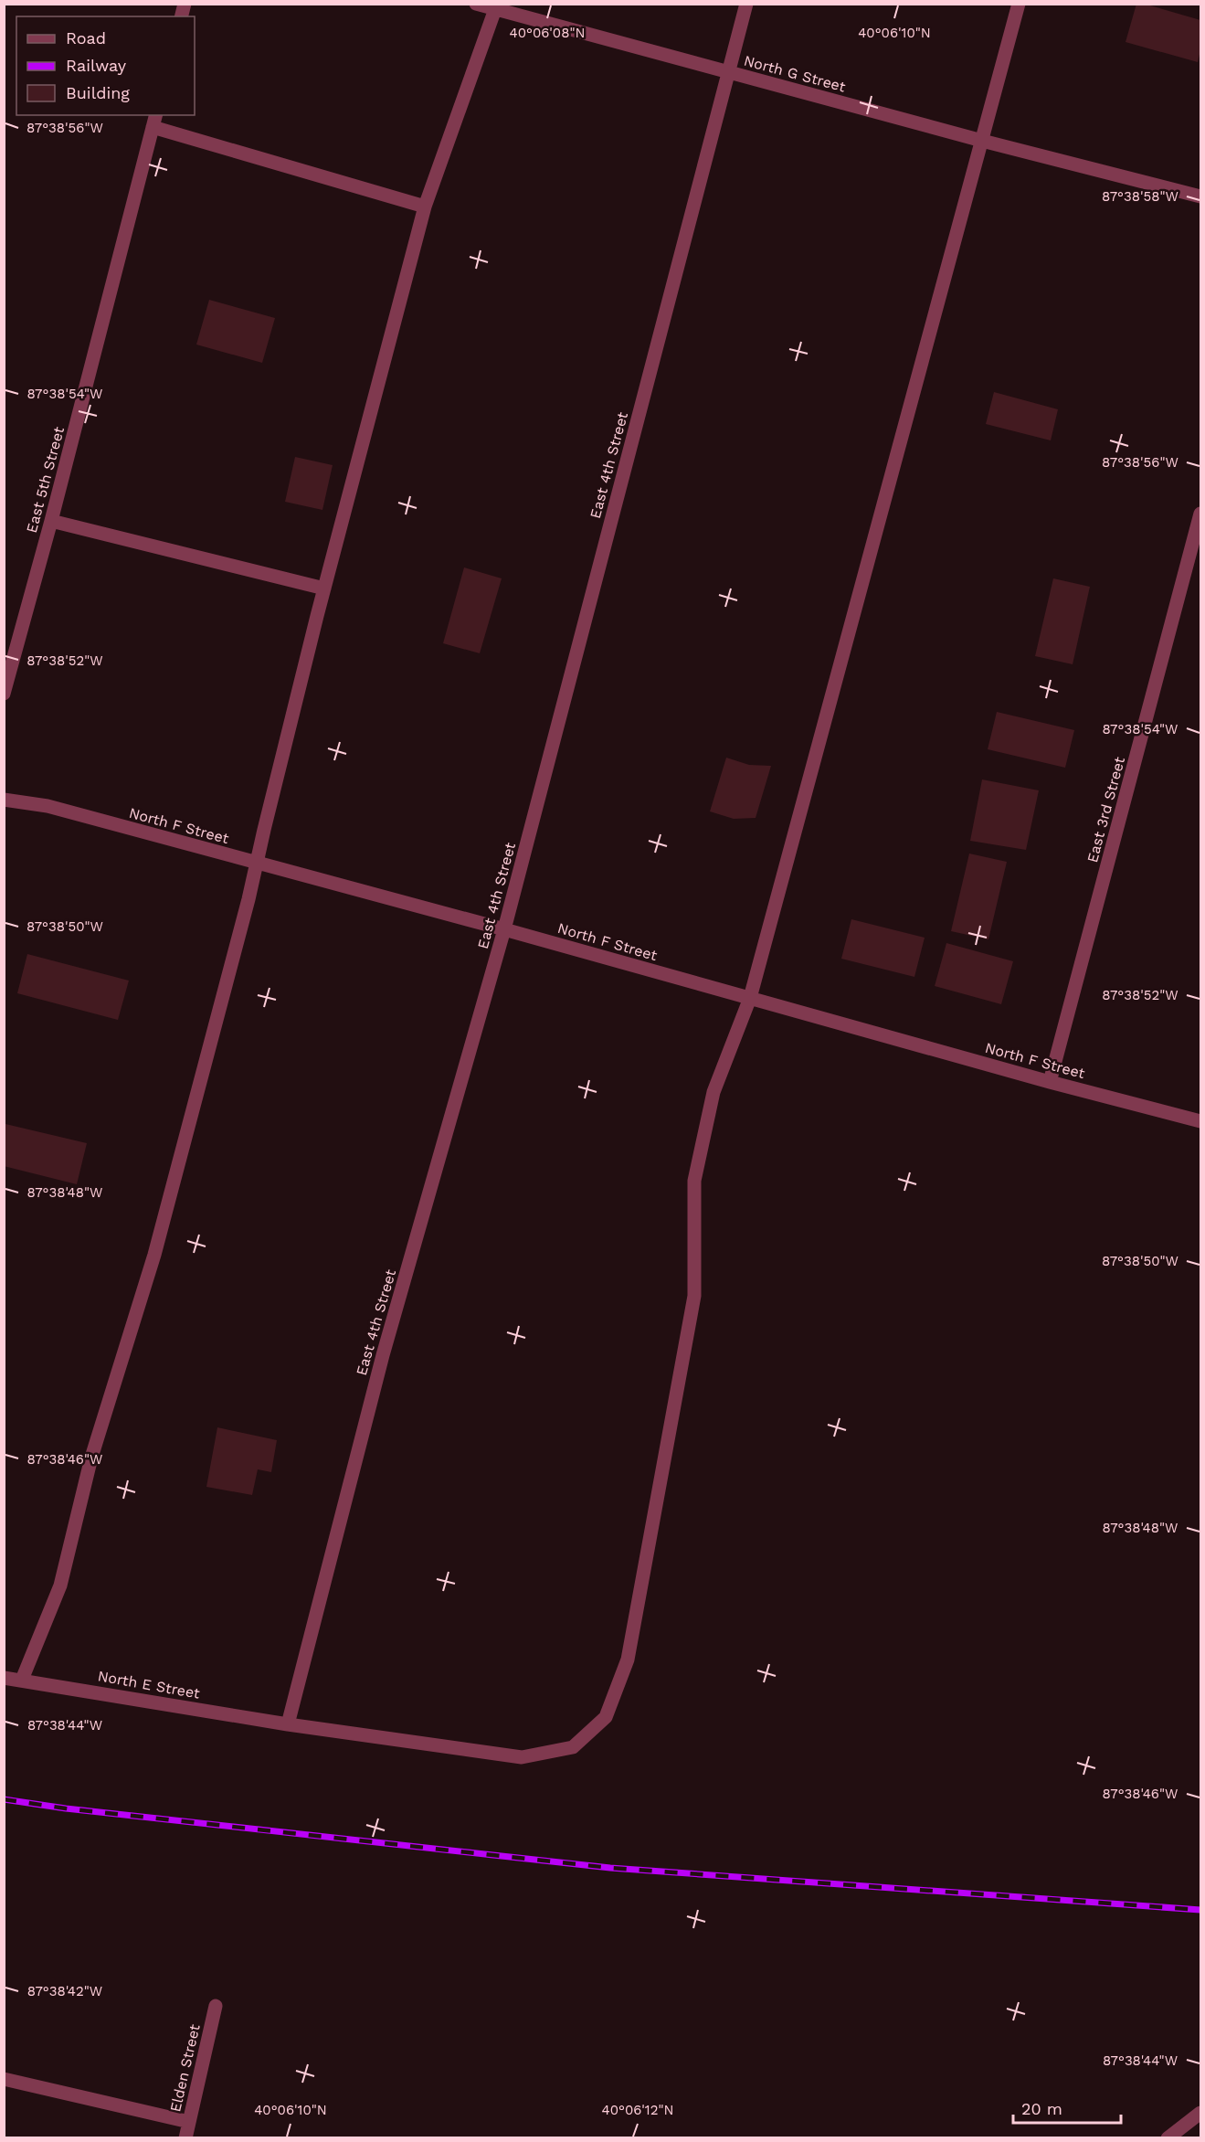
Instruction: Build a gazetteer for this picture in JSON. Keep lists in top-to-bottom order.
{
  "streets": {
    "street": [
      "North G Street",
      "East 4th Street",
      "East 5th Street",
      "East 3rd Street",
      "North F Street",
      "North E Street",
      "Elden Street"
    ]
  },
  "crossings": [
    ["North G Street", "East 4th Street"],
    ["North G Street", "North E Street"],
    ["East 4th Street", "North F Street"],
    ["East 4th Street", "North E Street"],
    ["East 3rd Street", "North F Street"],
    ["North F Street", "North E Street"]
  ],
  "legend": ["Road", "Railway", "Building"],
  "scale_bar": "20 m",
  "coordinates": [
    "40°06'08\"N",
    "40°06'10\"N",
    "87°38'56\"W",
    "87°38'58\"W",
    "87°38'54\"W",
    "87°38'52\"W",
    "87°38'50\"W",
    "87°38'48\"W",
    "87°38'46\"W",
    "87°38'44\"W",
    "87°38'42\"W",
    "40°06'12\"N"
  ]
}
